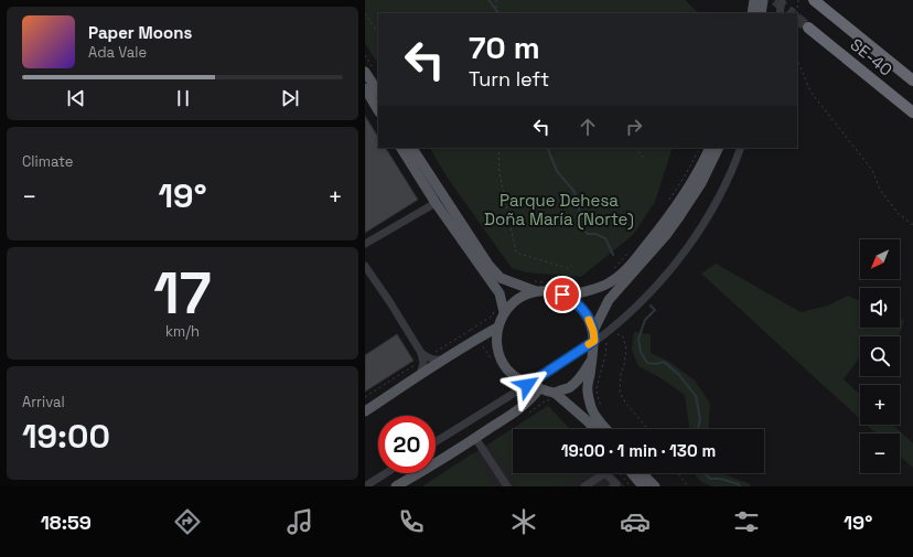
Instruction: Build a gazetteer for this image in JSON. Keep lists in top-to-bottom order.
{
  "streets": {
    "highway": ["SE-40"]
  },
  "parks": ["Parque Dehesa Doña María (Norte)"],
  "north": "bottom left",
  "page": {
    "turn": ["70 m", "Turn left"],
    "song": ["Paper Moons", "Ada Vale"],
    "tile": [
      "Climate",
      ["17", "km/h"],
      ["Arrival", "19:00"]
    ],
    "heat": ["−", "19°", "+"],
    "map_buttons": ["+", "−"],
    "limit": "20",
    "trip": "19:00 · 1 min · 130 m",
    "tabs": ["18:59", "19°"]
  }
}
